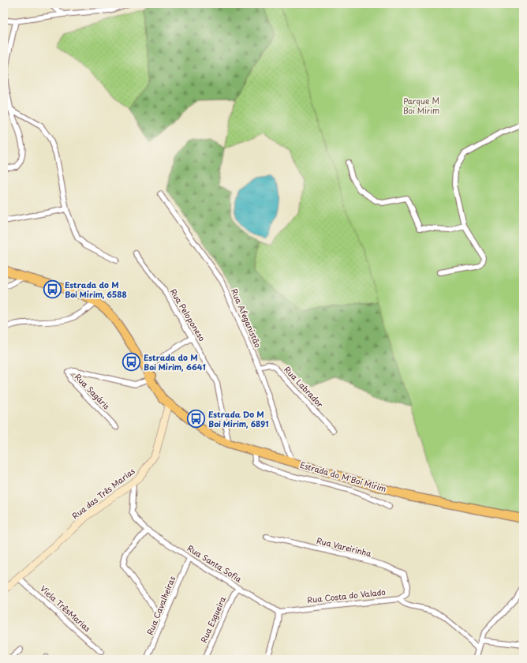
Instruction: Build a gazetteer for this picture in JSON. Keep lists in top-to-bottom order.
{
  "streets": {
    "main road": ["Estrada do M'Boi Mirim"],
    "street": [
      "Rua Peloponeso",
      "Rua Afeganistão",
      "Rua Labrador",
      "Rua Sagáris",
      "Rua das Três Marias",
      "Rua Vareirinha",
      "Rua Santa Sofia",
      "Rua Costa do Valado",
      "Rua Cavalheiras",
      "Viela TrêsMarias",
      "Rua Esgueira"
    ]
  },
  "crossings": [
    ["Rua Peloponeso", "Estrada do M'Boi Mirim"],
    ["Rua Afeganistão", "Rua Labrador"],
    ["Rua Afeganistão", "Estrada do M'Boi Mirim"],
    ["Rua Sagáris", "Estrada do M'Boi Mirim"],
    ["Estrada do M'Boi Mirim", "Rua das Três Marias"],
    ["Rua das Três Marias", "Rua Santa Sofia"],
    ["Rua das Três Marias", "Viela TrêsMarias"],
    ["Rua Vareirinha", "Rua Costa do Valado"],
    ["Rua Santa Sofia", "Rua Costa do Valado"],
    ["Rua Santa Sofia", "Rua Cavalheiras"],
    ["Rua Santa Sofia", "Rua Esgueira"]
  ],
  "parks": ["Parque M Boi Mirim"],
  "places": {
    "bus stop": ["Estrada do M Boi Mirim, 6588", "Estrada do M Boi Mirim, 6641", "Estrada Do M Boi Mirim, 6891"]
  }
}
